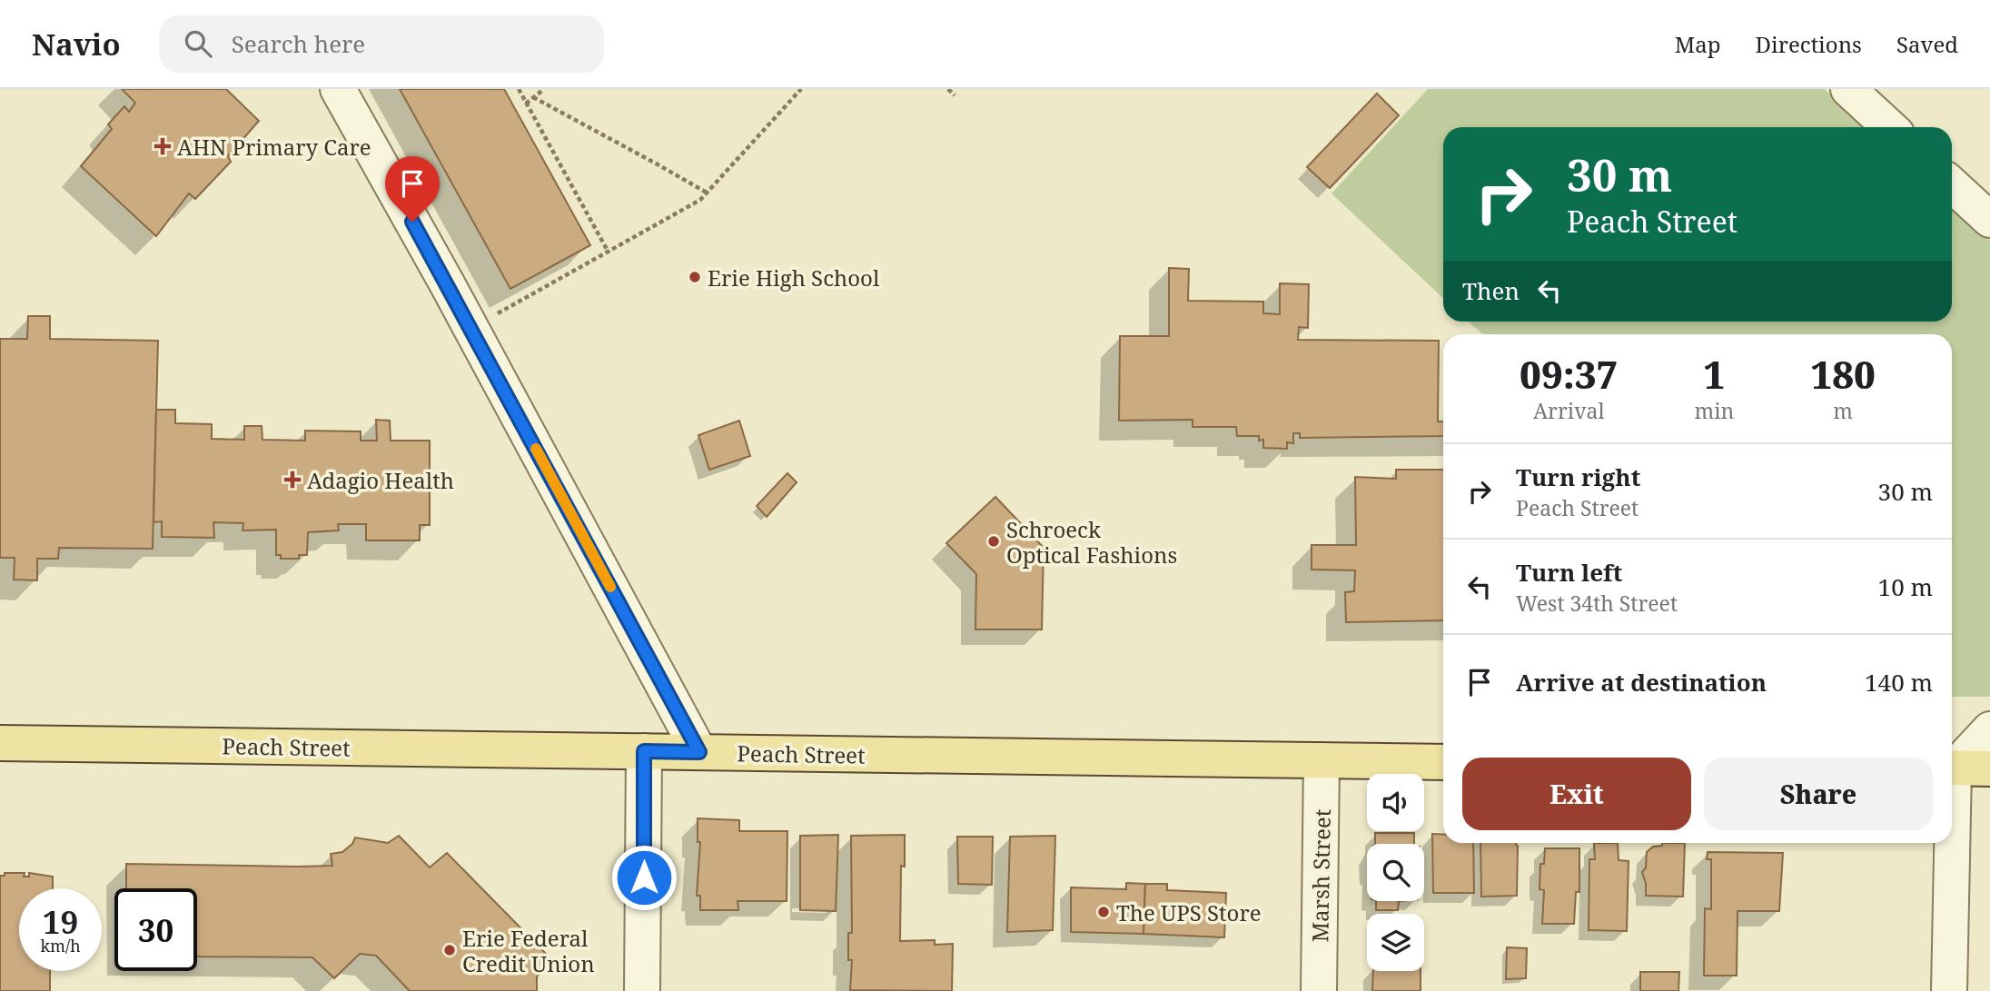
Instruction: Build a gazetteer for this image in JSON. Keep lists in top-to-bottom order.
{
  "streets": {
    "main road": ["Peach Street"],
    "street": ["Marsh Street"]
  },
  "crossings": [
    ["Peach Street", "Marsh Street"]
  ],
  "places": {
    "health": ["AHN Primary Care", "Adagio Health"],
    "other": [
      "Erie High School",
      "Schroeck Optical Fashions",
      "The UPS Store",
      "Erie Federal Credit Union"
    ]
  },
  "page": {
    "header": "Navio",
    "search": "Search here",
    "nav": ["Map", "Directions", "Saved"],
    "turn": ["30 m", "Peach Street"],
    "then": "Then",
    "eta": [
      "09:37",
      "Arrival",
      "1",
      "min",
      "180",
      "m"
    ],
    "list": [
      {
        "name": "Turn right",
        "note": "Peach Street",
        "value": "30 m"
      },
      {
        "name": "Turn left",
        "note": "West 34th Street",
        "value": "10 m"
      },
      {
        "name": "Arrive at destination",
        "value": "140 m"
      }
    ],
    "buttons": ["Exit", "Share"],
    "speed": "19 km/h",
    "limit": "30"
  }
}
